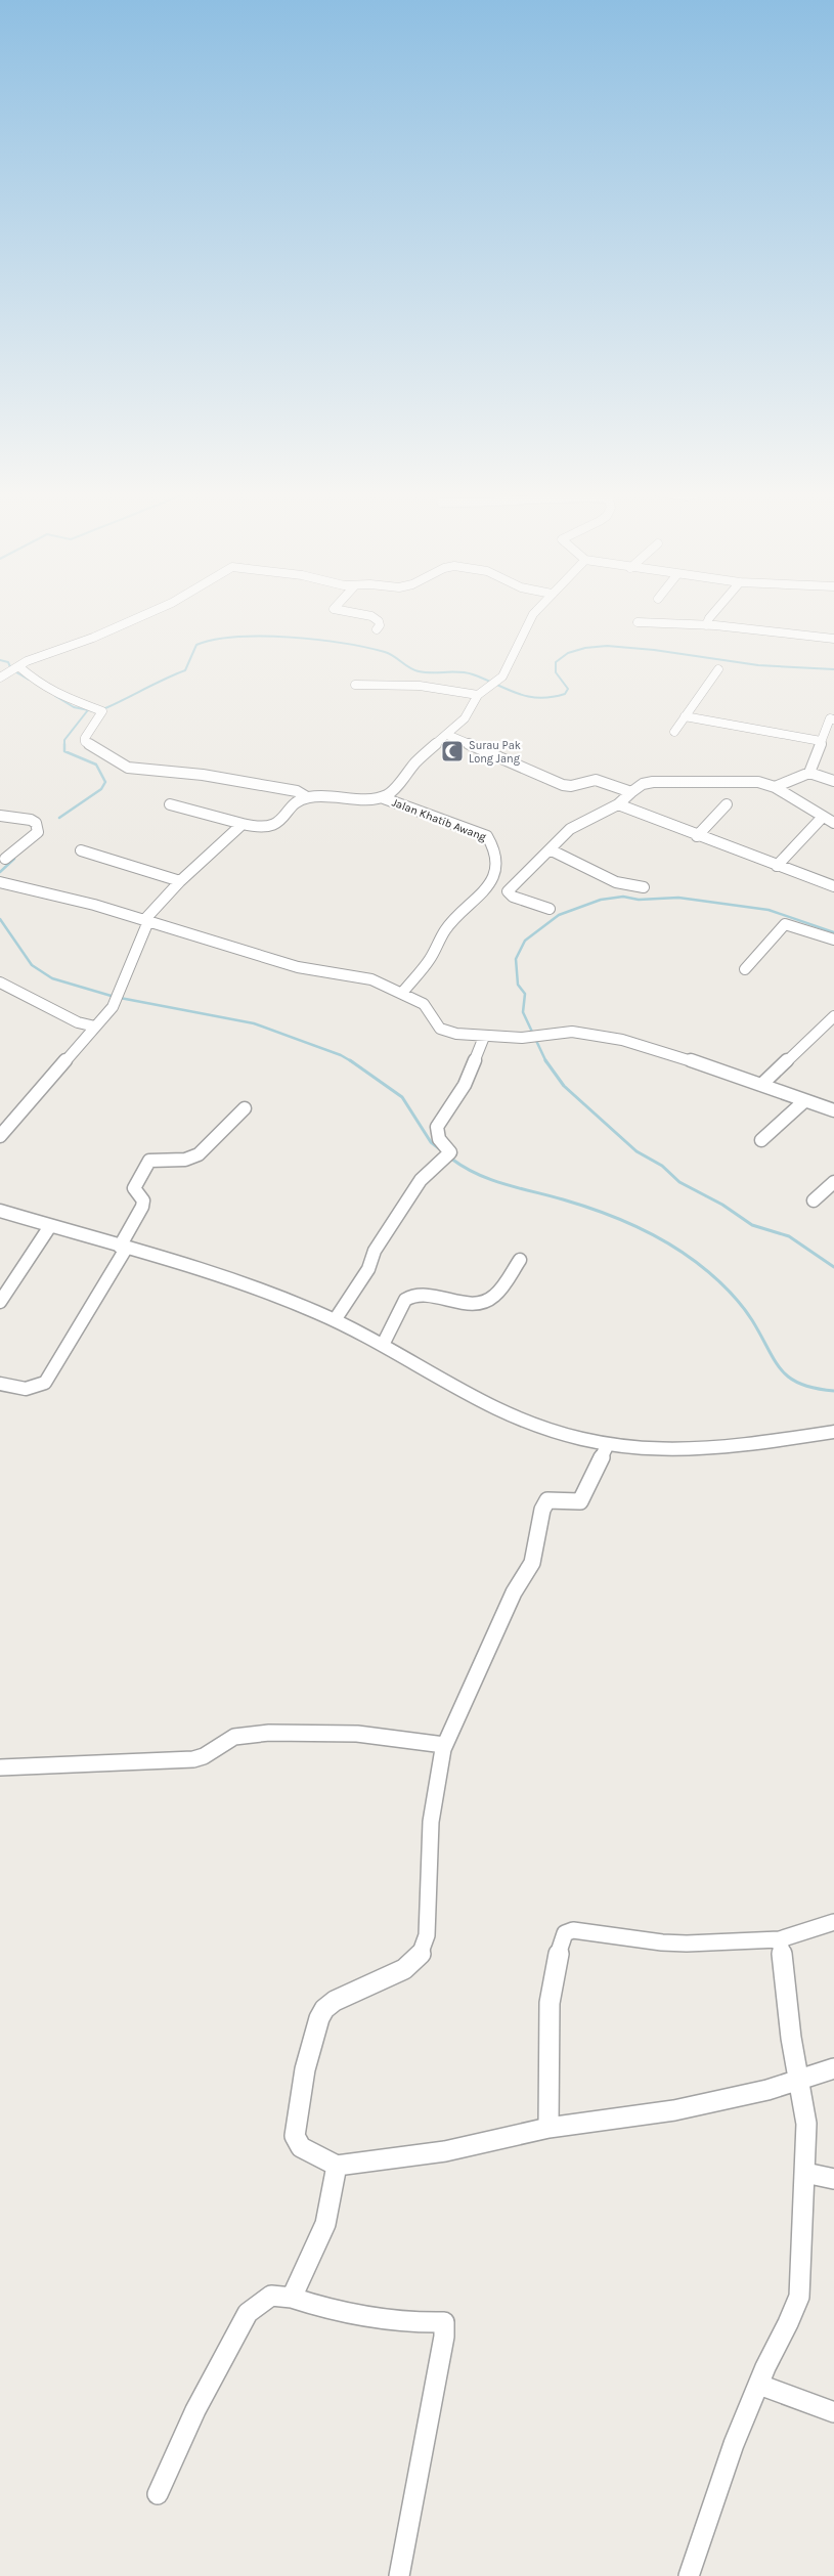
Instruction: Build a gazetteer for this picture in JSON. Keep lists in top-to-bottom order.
{
  "streets": {
    "street": ["Jalan Khatib Awang"]
  },
  "places": {
    "mosque": ["Surau Pak Long Jang"]
  }
}
